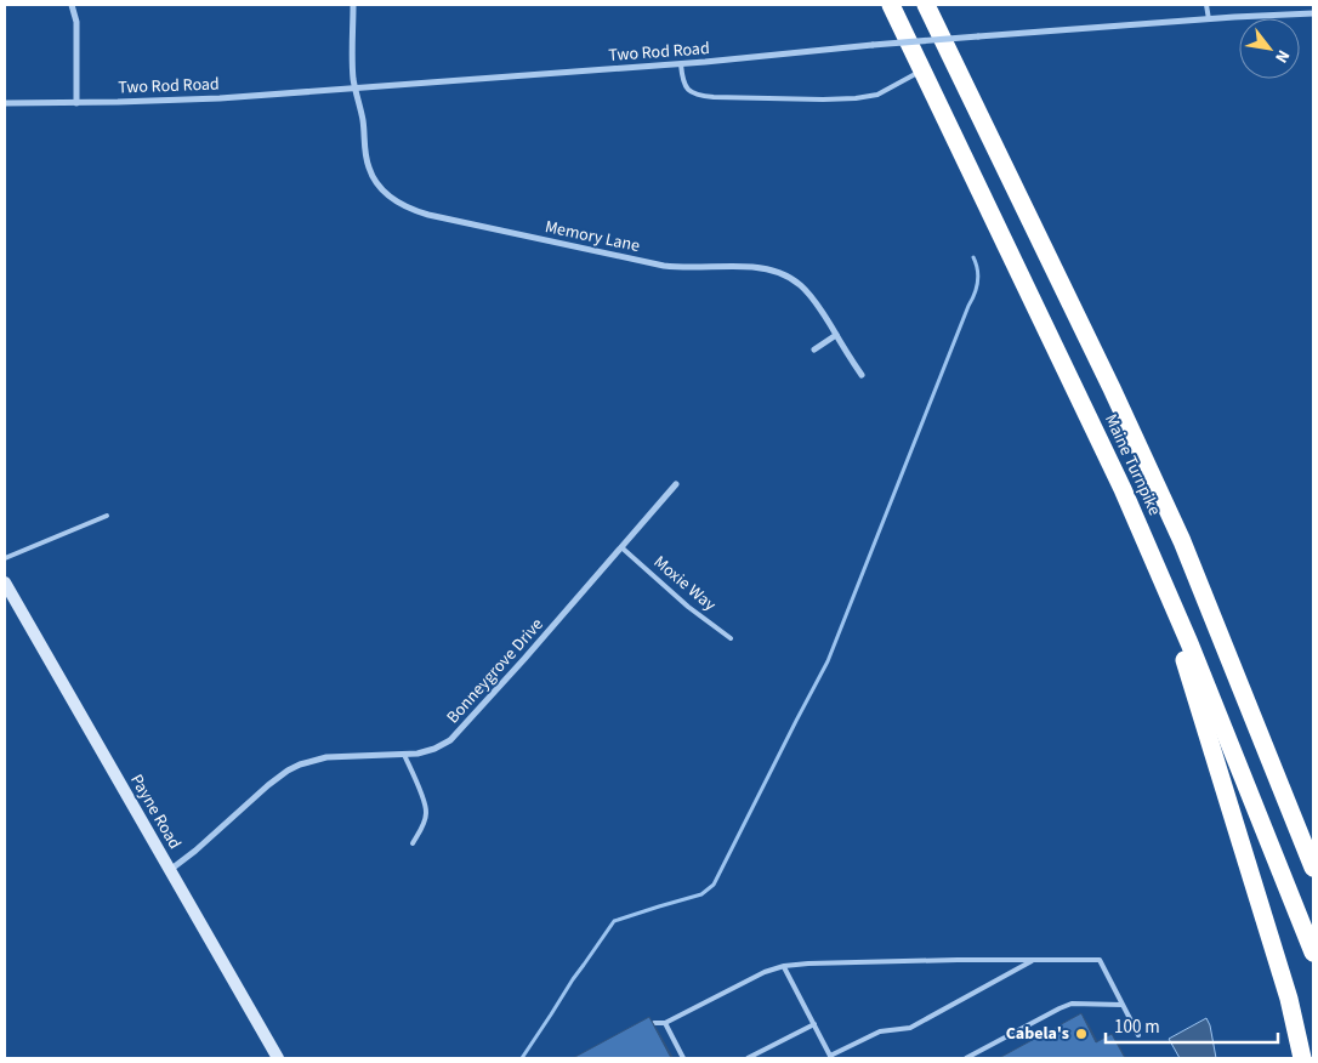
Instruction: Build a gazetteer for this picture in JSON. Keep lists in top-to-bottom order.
{
  "streets": {
    "highway": ["Maine Turnpike"],
    "main road": ["Payne Road"],
    "street": ["Two Rod Road", "Memory Lane", "Bonneygrove Drive"],
    "lane": ["Moxie Way"]
  },
  "crossings": [
    ["Two Rod Road", "Memory Lane"],
    ["Moxie Way", "Bonneygrove Drive"],
    ["Bonneygrove Drive", "Payne Road"]
  ],
  "places": ["Cabela's"],
  "scale_bar": "100 m",
  "north": "bottom right"
}
